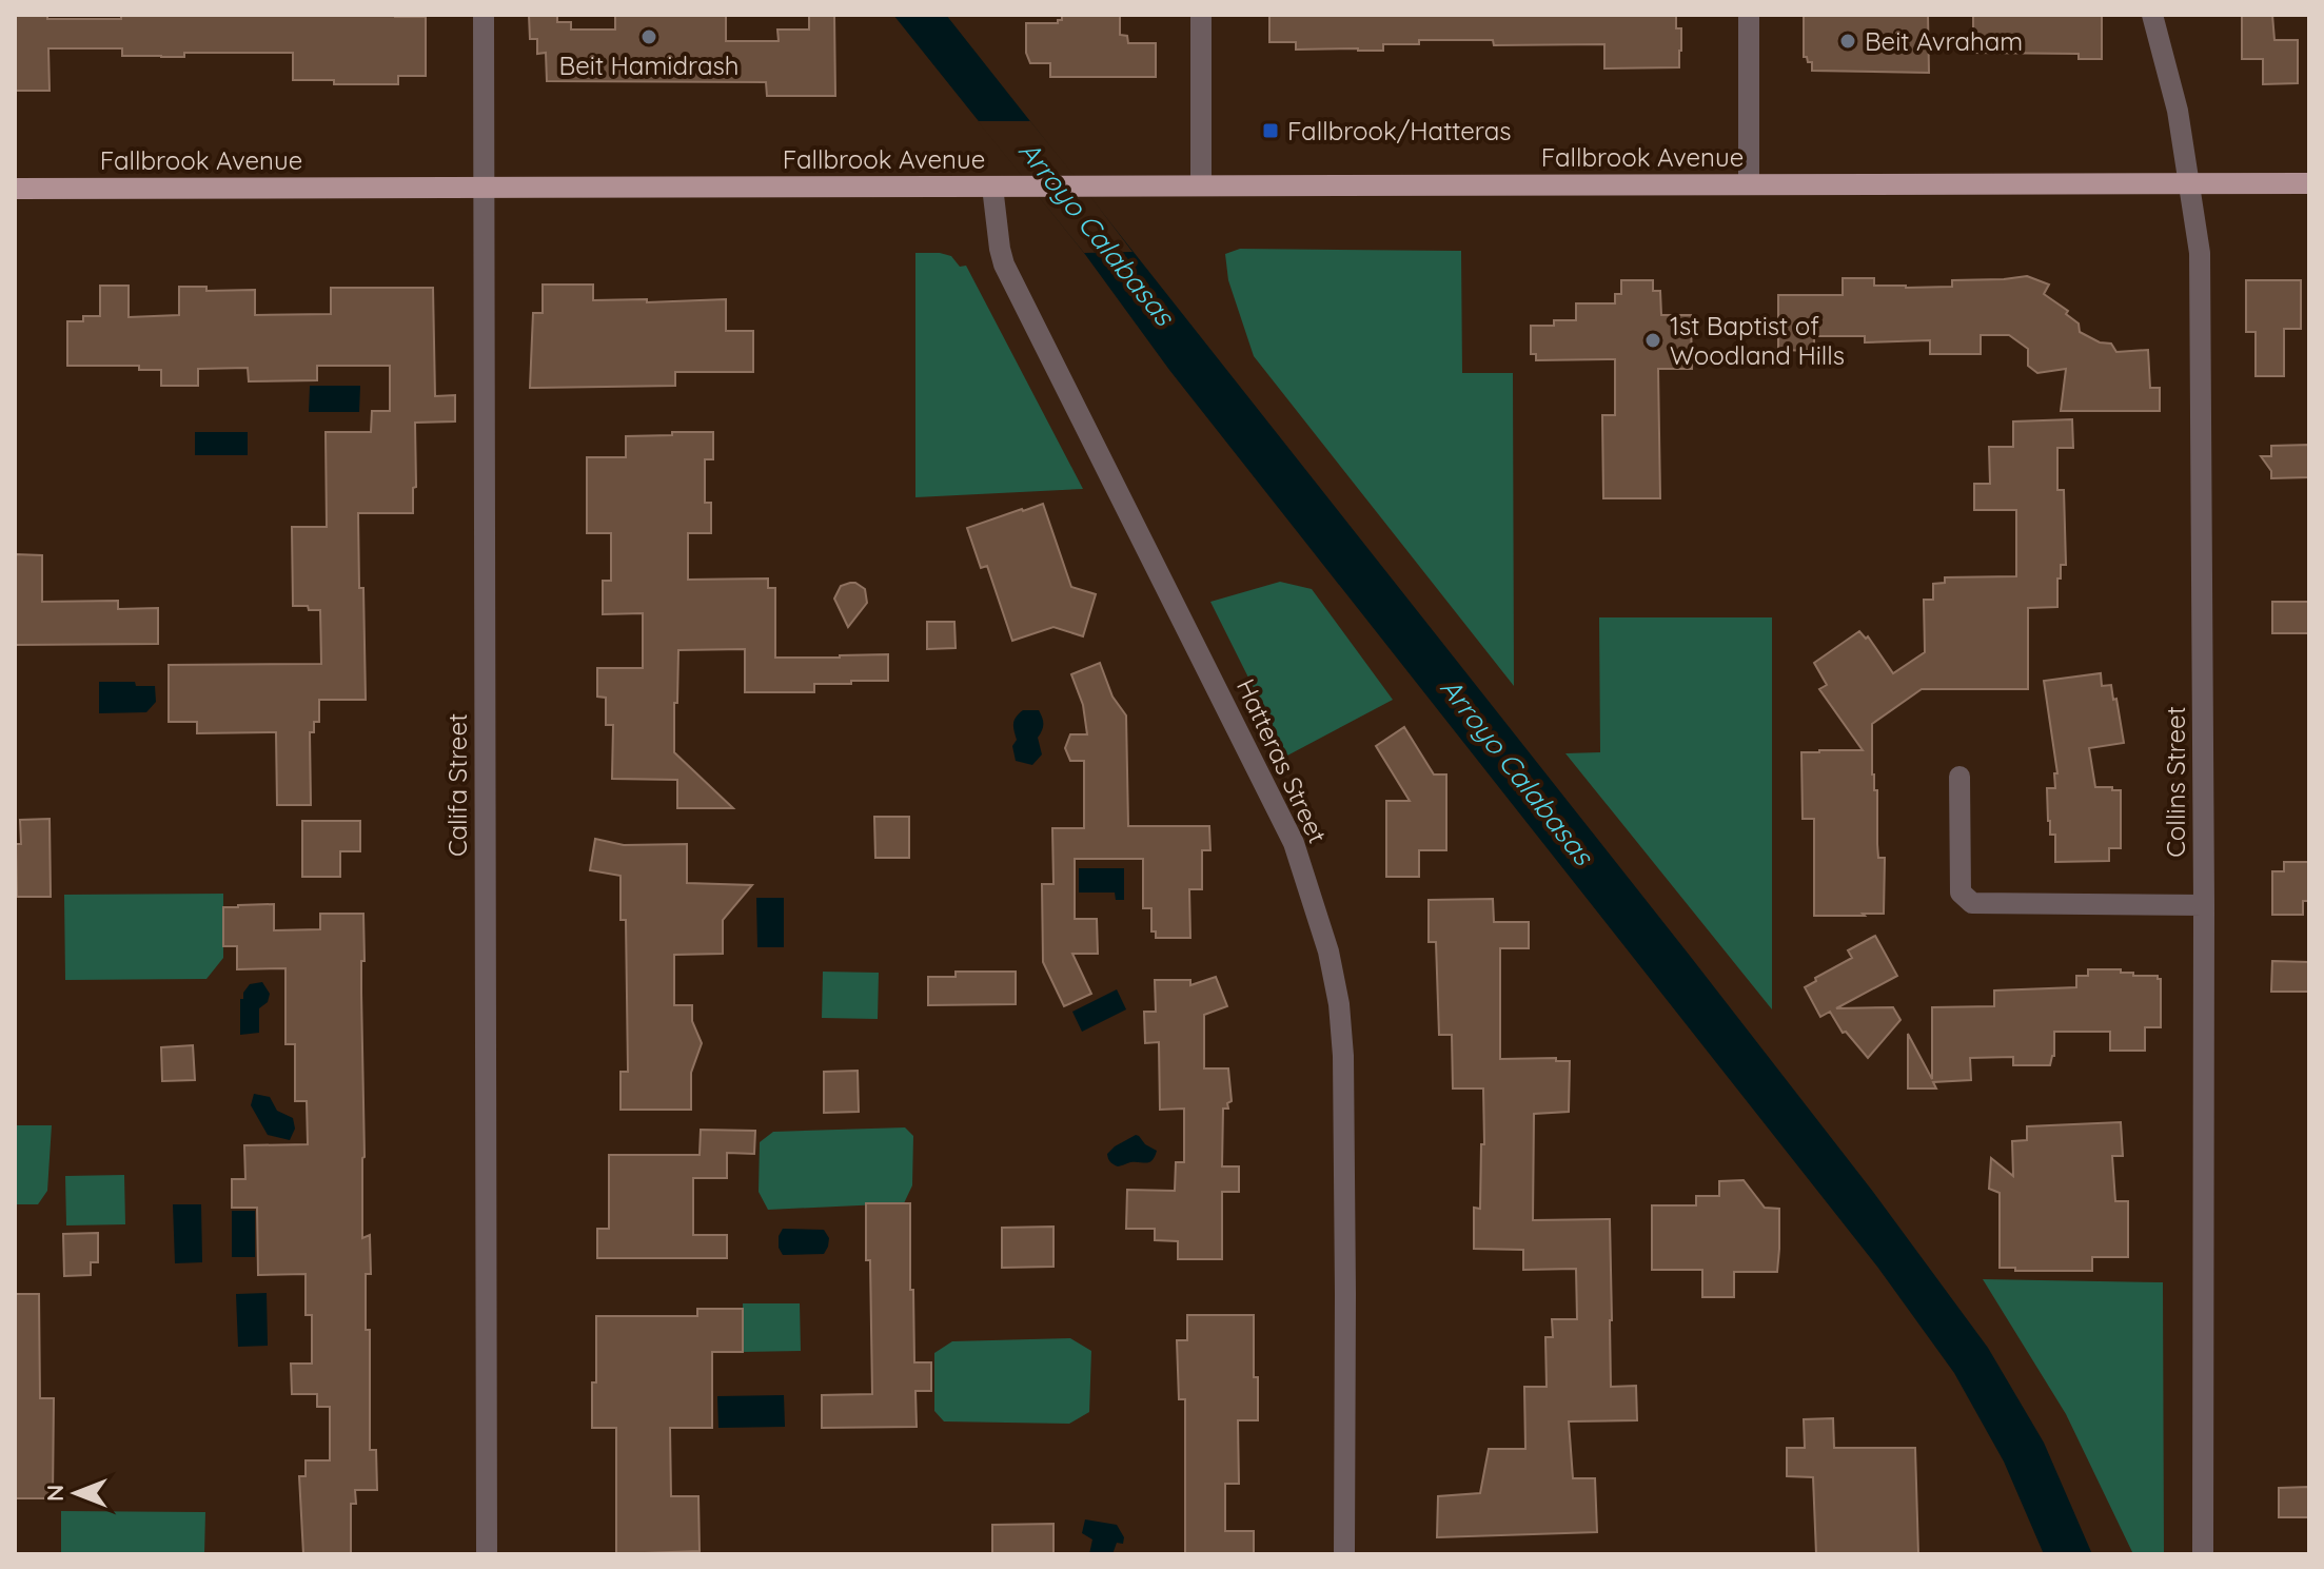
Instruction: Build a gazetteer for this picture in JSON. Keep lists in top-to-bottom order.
{
  "streets": {
    "main road": ["Fallbrook Avenue"],
    "street": ["Hatteras Street", "Collins Street", "Califa Street"]
  },
  "crossings": [
    ["Fallbrook Avenue", "Hatteras Street"],
    ["Fallbrook Avenue", "Collins Street"],
    ["Fallbrook Avenue", "Califa Street"]
  ],
  "water": ["Arroyo Calabasas"],
  "places": {
    "other": ["Beit Hamidrash", "Beit Avraham", "1st Baptist of Woodland Hills"],
    "transit": ["Fallbrook/Hatteras"]
  },
  "north": "left"
}
